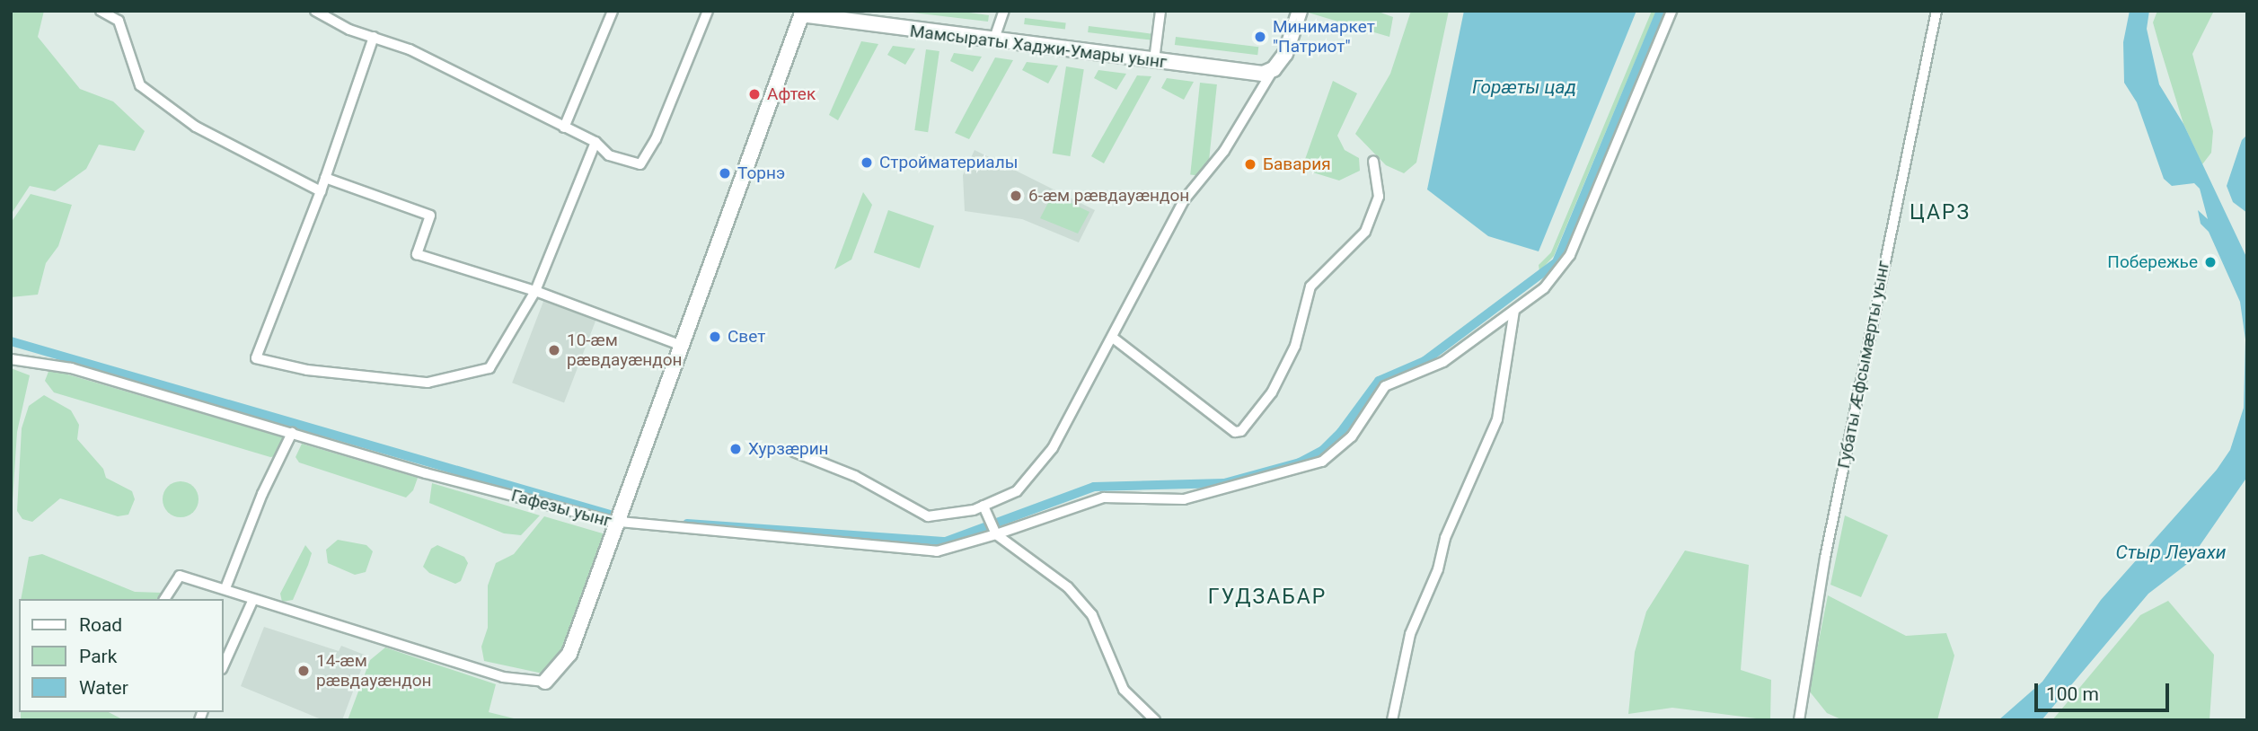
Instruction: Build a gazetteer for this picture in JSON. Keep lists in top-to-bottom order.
{
  "streets": {
    "street": ["Мамсыраты Хаджи-Умары уынг", "Губаты Æфсымæрты уынг", "Гафезы уынг"]
  },
  "districts": ["ЦАРЗ", "ГУДЗАБАР"],
  "water": ["Горӕты цад", "Стыр Леуахи"],
  "places": [
    "Минимаркет \"Патриот\"",
    "Афтек",
    "Стройматериалы",
    "Бавария",
    "Торнэ",
    "6-æм рӕвдауӕндон",
    "Побережье",
    "Свет",
    "10-æм рӕвдауӕндон",
    "Хурзæрин",
    "14-æм рӕвдауӕндон"
  ],
  "legend": ["Road", "Park", "Water"],
  "scale_bar": "100 m"
}
